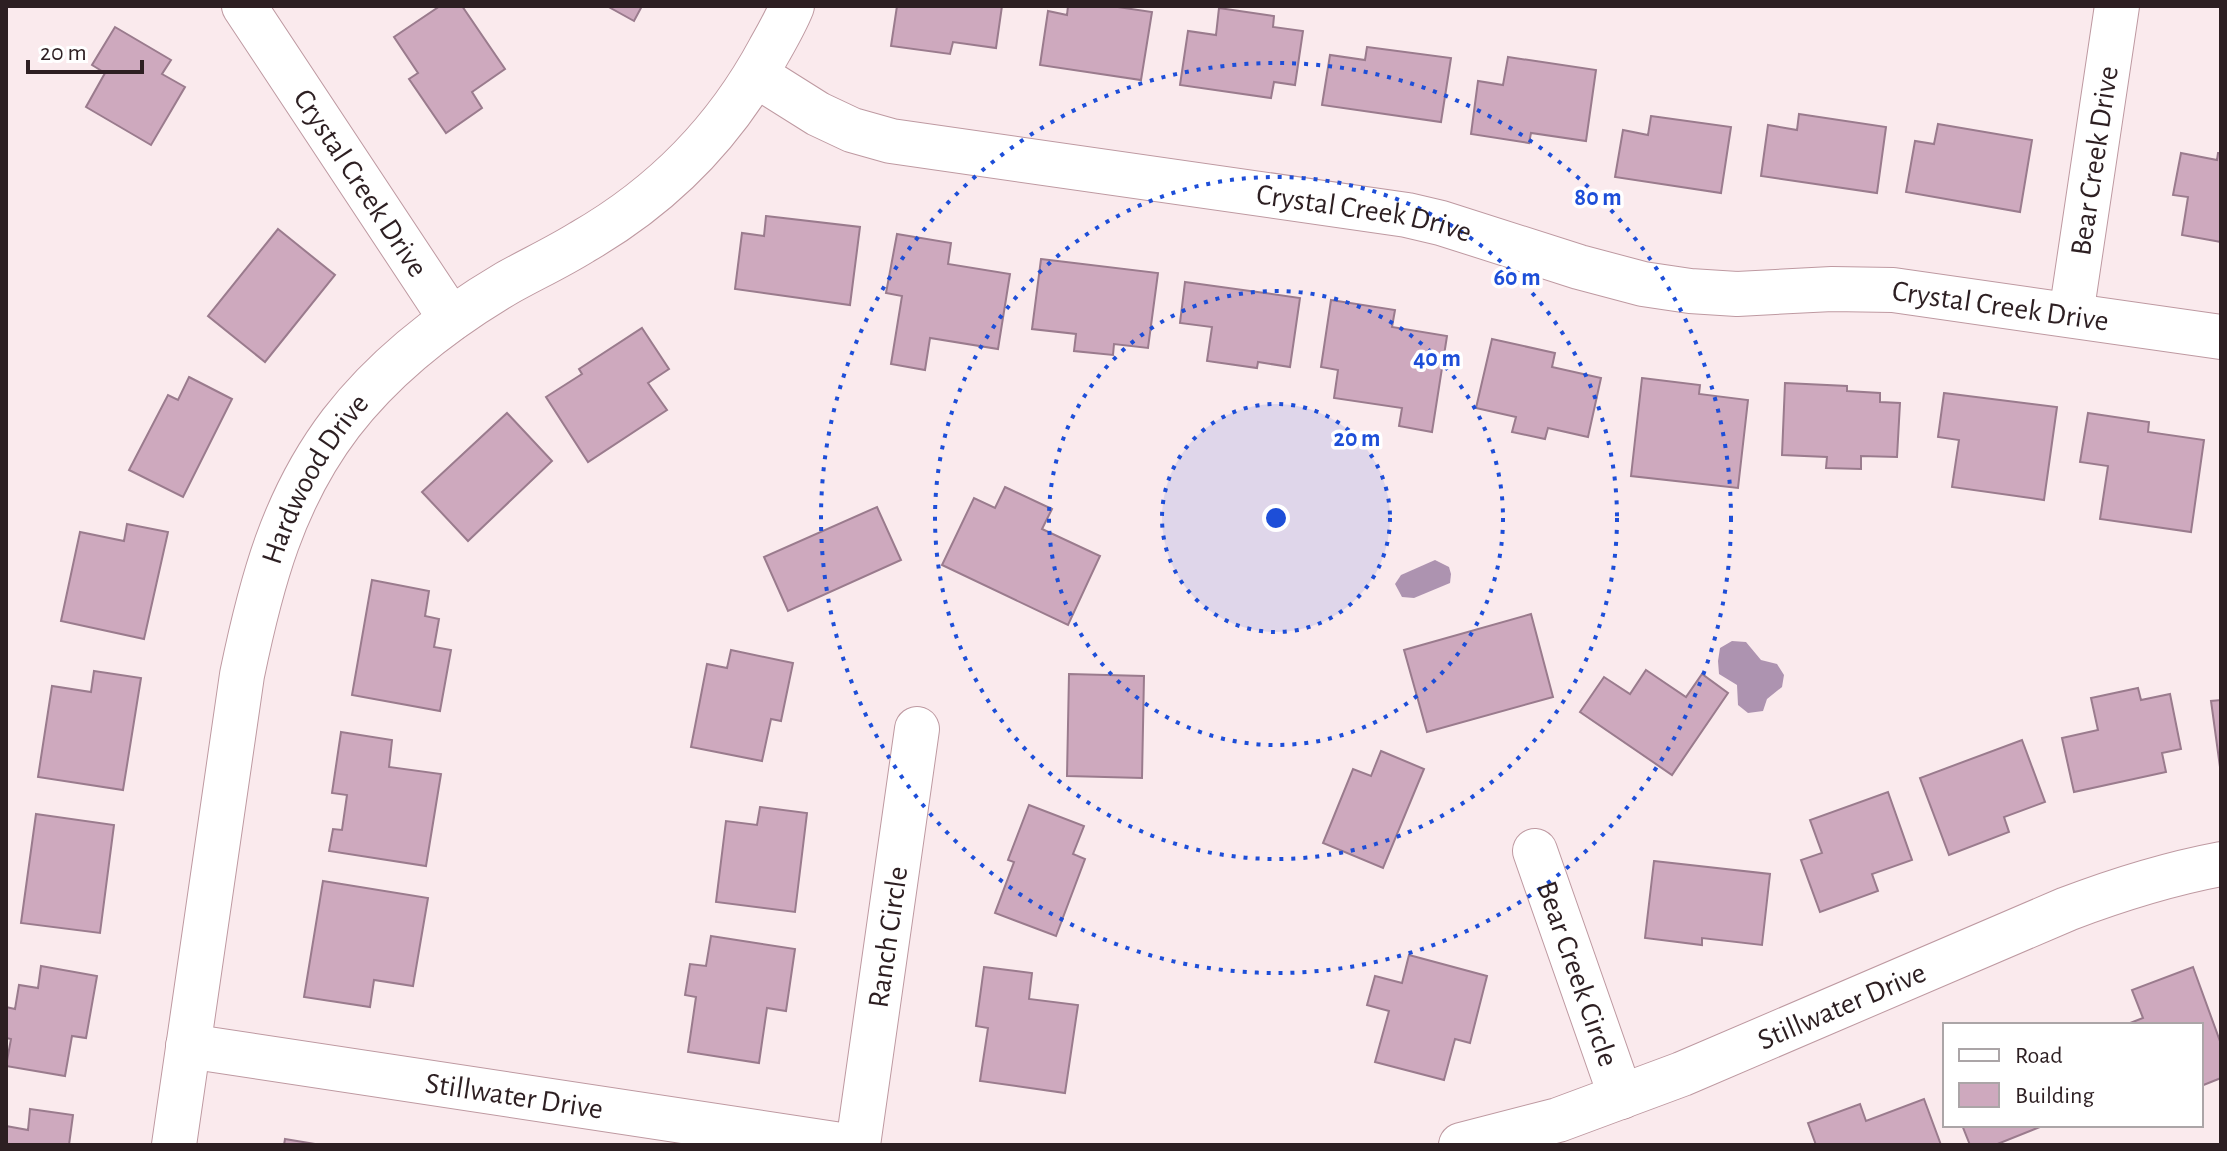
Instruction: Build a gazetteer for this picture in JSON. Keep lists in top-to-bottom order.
{
  "streets": {
    "street": [
      "Bear Creek Drive",
      "Crystal Creek Drive",
      "Hardwood Drive",
      "Ranch Circle",
      "Bear Creek Circle",
      "Stillwater Drive"
    ]
  },
  "crossings": [
    ["Bear Creek Drive", "Crystal Creek Drive"],
    ["Crystal Creek Drive", "Hardwood Drive"],
    ["Hardwood Drive", "Stillwater Drive"],
    ["Bear Creek Circle", "Stillwater Drive"]
  ],
  "legend": ["Road", "Building"],
  "scale_bar": "20 m",
  "rings": [
    "80 m",
    "60 m",
    "40 m",
    "20 m"
  ]
}
